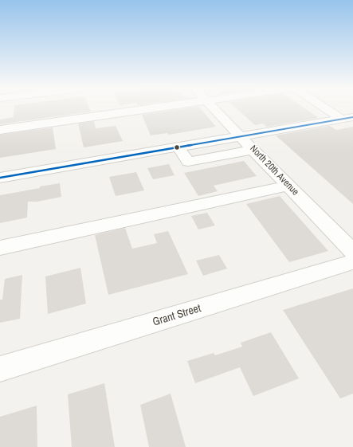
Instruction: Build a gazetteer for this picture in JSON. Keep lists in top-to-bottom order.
{
  "streets": {
    "street": ["North 20th Avenue", "Grant Street"]
  }
}
